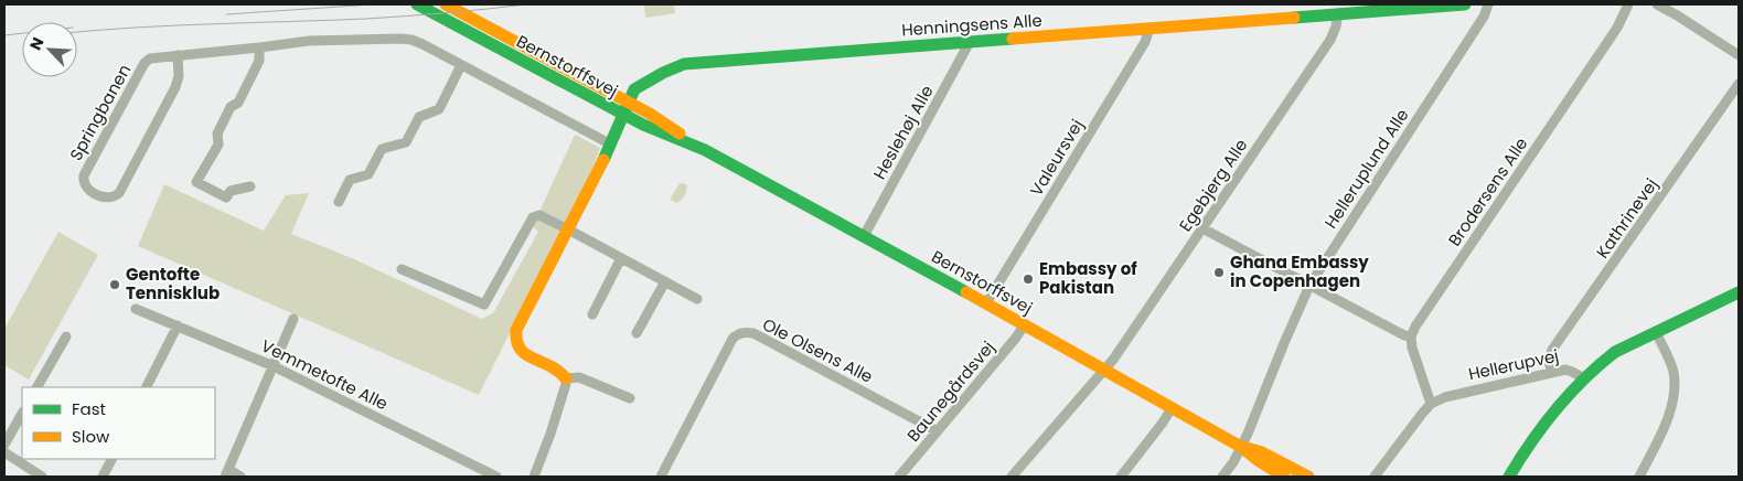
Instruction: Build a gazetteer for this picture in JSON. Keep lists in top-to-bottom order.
{
  "streets": {
    "street": [
      "Henningsens Alle",
      "Bernstorffsvej",
      "Springbanen",
      "Heslehøj Alle",
      "Valeursvej",
      "Helleruplund Alle",
      "Egebjerg Alle",
      "Brodersens Alle",
      "Kathrinevej",
      "Ole Olsens Alle",
      "Hellerupvej",
      "Vemmetofte Alle",
      "Baunegårdsvej"
    ]
  },
  "crossings": [
    ["Henningsens Alle", "Bernstorffsvej"],
    ["Henningsens Alle", "Heslehøj Alle"],
    ["Henningsens Alle", "Valeursvej"],
    ["Henningsens Alle", "Egebjerg Alle"],
    ["Bernstorffsvej", "Heslehøj Alle"],
    ["Bernstorffsvej", "Valeursvej"],
    ["Bernstorffsvej", "Helleruplund Alle"],
    ["Bernstorffsvej", "Egebjerg Alle"],
    ["Bernstorffsvej", "Baunegårdsvej"],
    ["Kathrinevej", "Hellerupvej"],
    ["Ole Olsens Alle", "Baunegårdsvej"]
  ],
  "places": ["Ghana Embassy in Copenhagen", "Embassy of Pakistan", "Gentofte Tennisklub"],
  "legend": ["Fast", "Slow"],
  "north": "top left"
}
